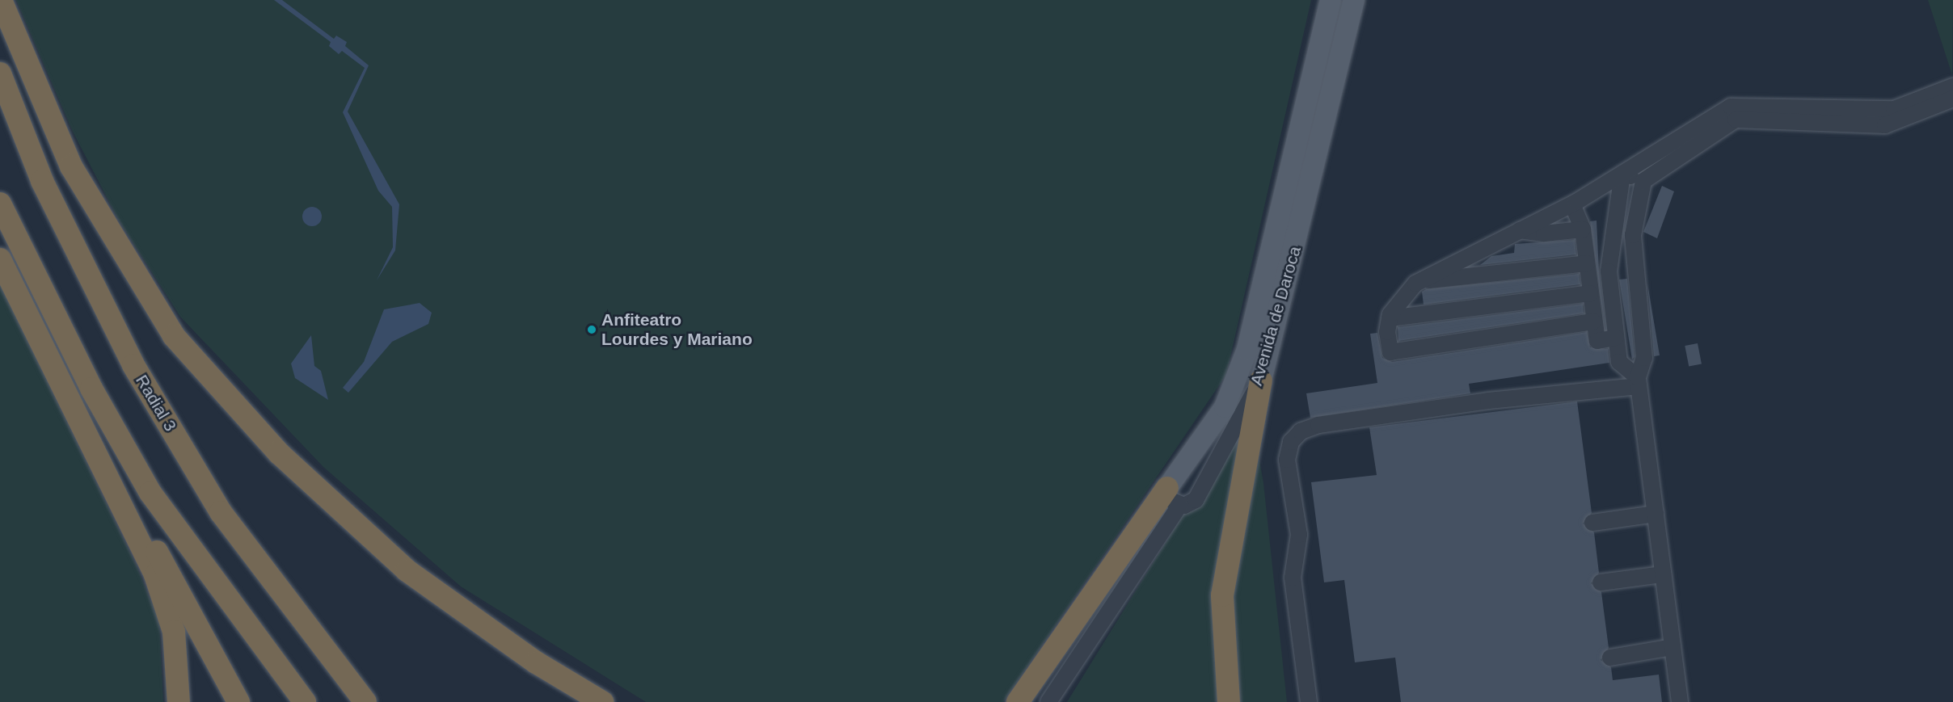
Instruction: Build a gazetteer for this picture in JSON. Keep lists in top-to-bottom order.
{
  "streets": {
    "highway": ["Radial 3"],
    "main road": ["Avenida de Daroca"]
  },
  "places": ["Anfiteatro Lourdes y Mariano"]
}
